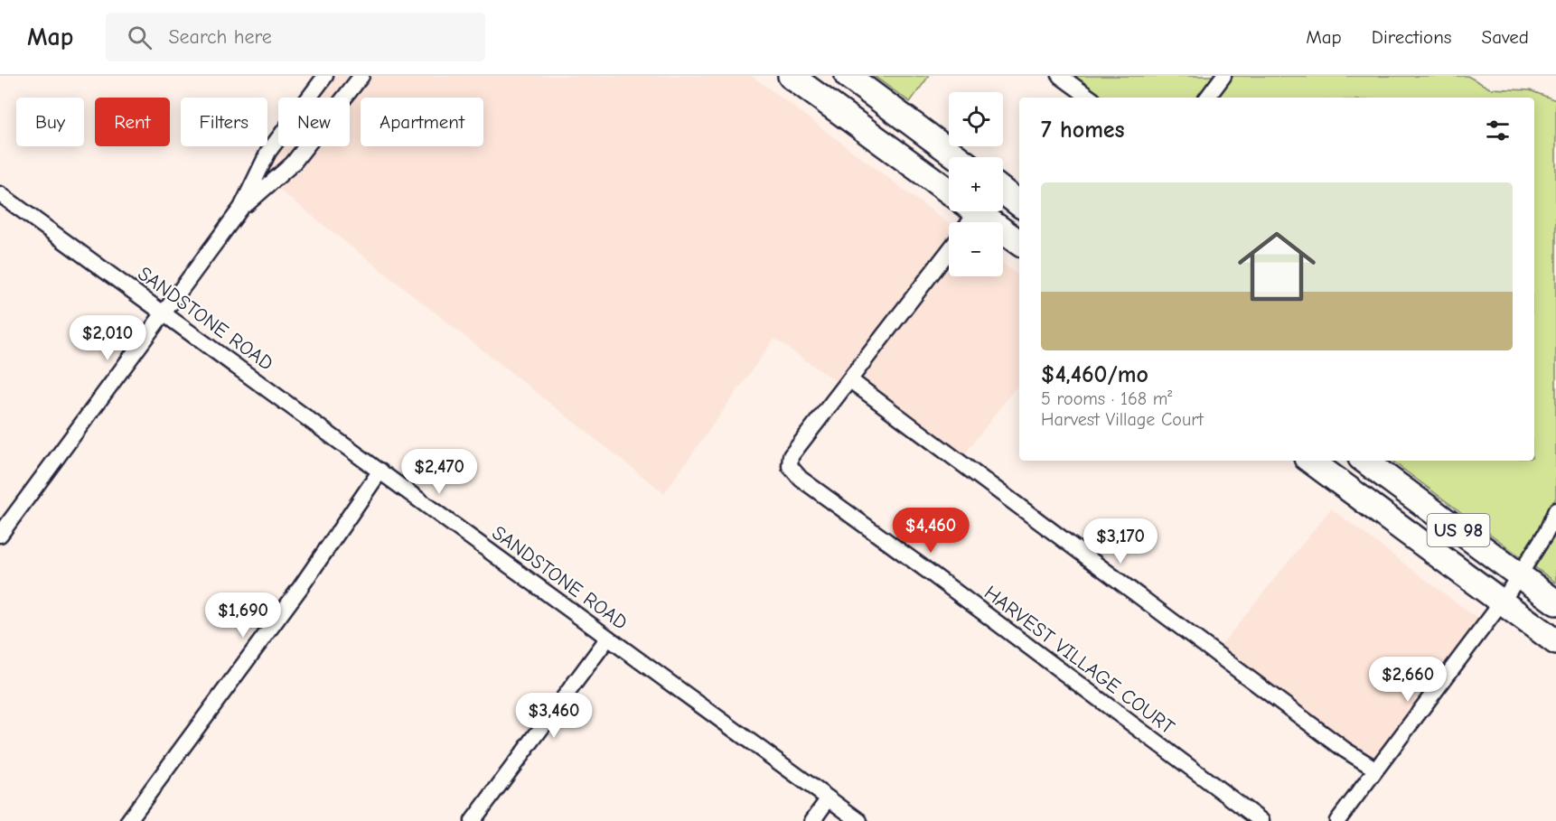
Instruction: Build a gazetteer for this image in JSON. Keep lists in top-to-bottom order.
{
  "streets": {
    "highway": ["US 98"],
    "street": ["SANDSTONE ROAD", "HARVEST VILLAGE COURT"]
  },
  "page": {
    "header": "Map",
    "search": "Search here",
    "nav": ["Map", "Directions", "Saved"],
    "map_buttons": ["+", "−"],
    "chip": [
      "Buy",
      "Rent",
      "Filters",
      "New",
      "Apartment"
    ],
    "heading": "7 homes",
    "list": [
      {
        "name": "$4,460/mo",
        "note": "5 rooms · 168 m² · Harvest Village Court"
      }
    ],
    "price": [
      "$2,010",
      "$2,470",
      "$4,460",
      "$3,170",
      "$1,690",
      "$2,660",
      "$3,460"
    ]
  }
}
